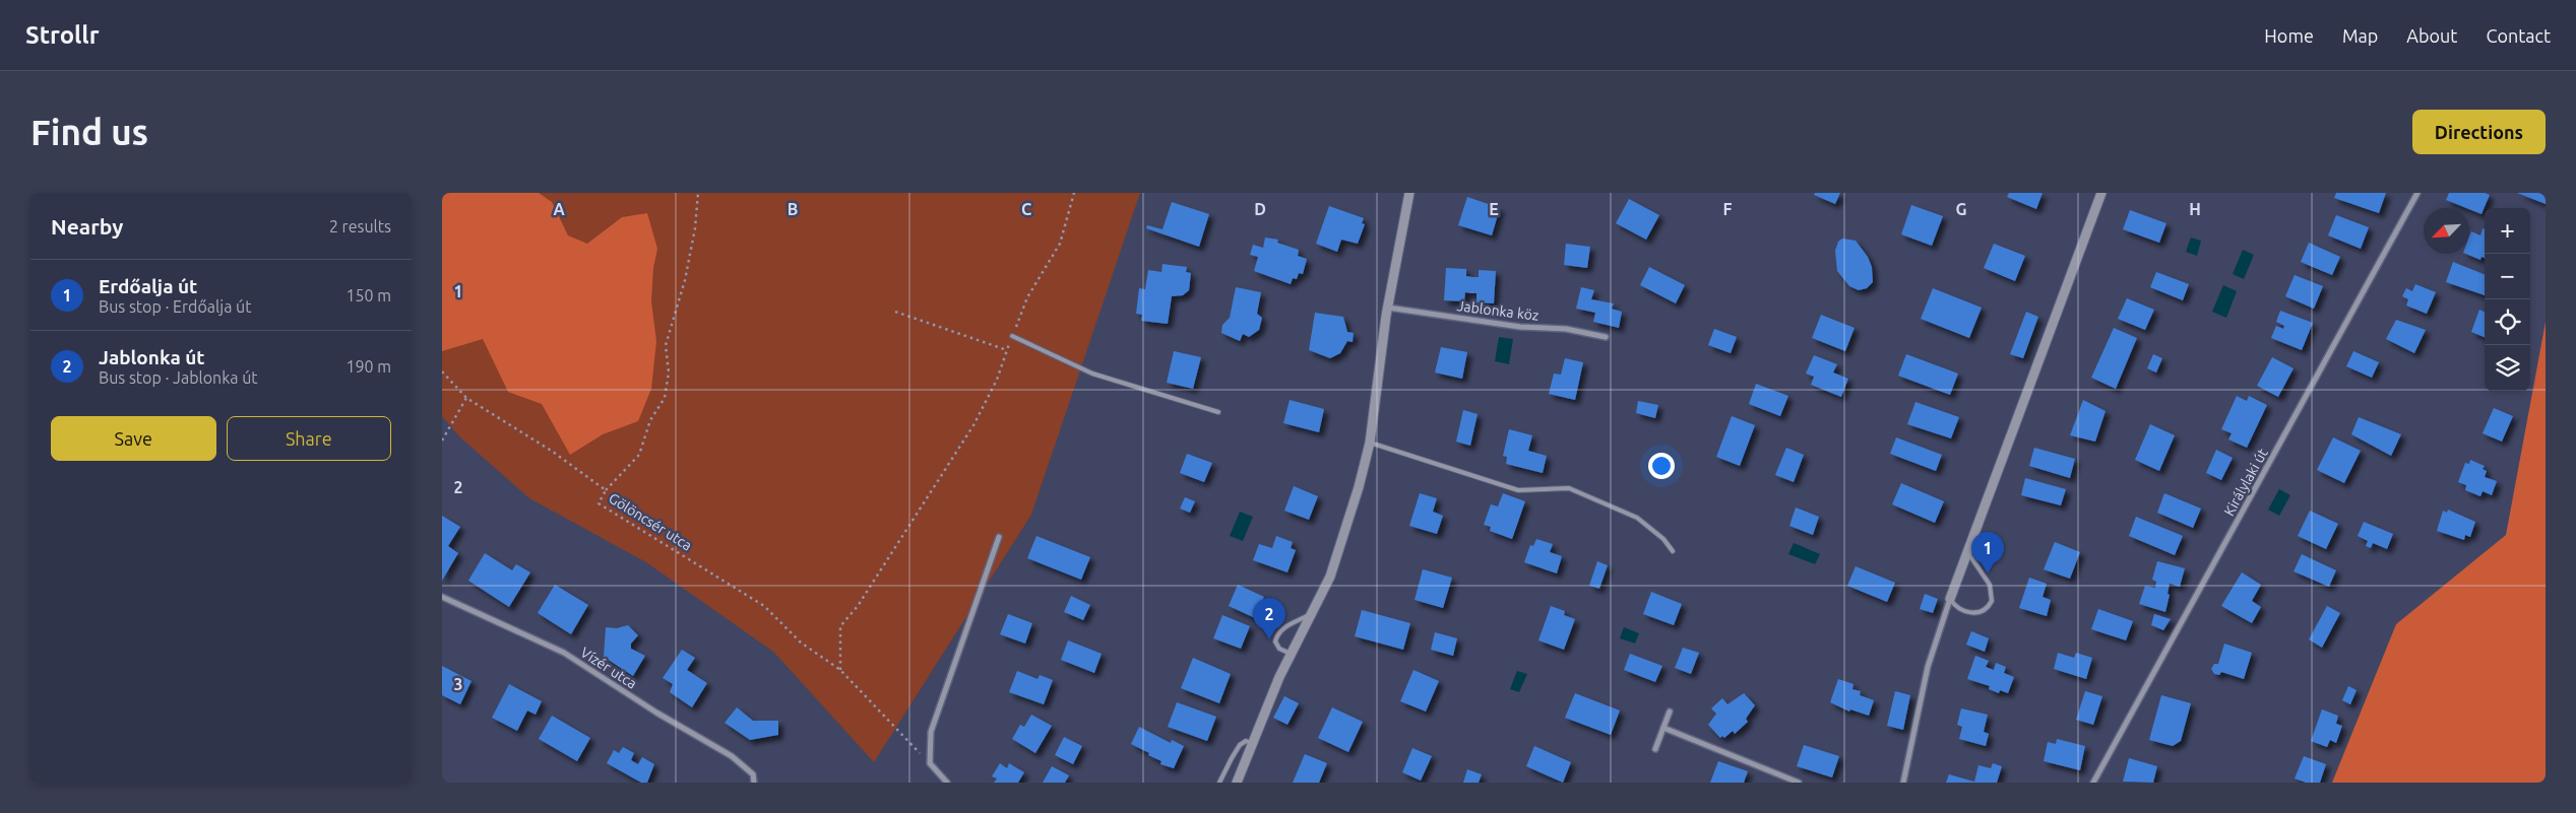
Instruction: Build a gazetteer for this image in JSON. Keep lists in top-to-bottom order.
{
  "streets": {
    "street": ["Jablonka köz", "Királylaki út", "Vízér utca"],
    "path": ["Gölöncsér utca"]
  },
  "north": "bottom left",
  "page": {
    "header": "Strollr",
    "nav": [
      "Home",
      "Map",
      "About",
      "Contact"
    ],
    "buttons": [
      "Directions",
      ["Save", "Share"]
    ],
    "title": "Find us",
    "heading": ["Nearby", "2 results"],
    "map_buttons": ["+", "−"],
    "list": [
      {
        "mark": "1",
        "name": "Erdőalja út",
        "note": "Bus stop · Erdőalja út",
        "value": "150 m"
      },
      {
        "mark": "2",
        "name": "Jablonka út",
        "note": "Bus stop · Jablonka út",
        "value": "190 m"
      }
    ],
    "pins": ["1", "2"]
  },
  "grid": {
    "columns": [
      "A",
      "B",
      "C",
      "D",
      "E",
      "F",
      "G",
      "H"
    ],
    "rows": ["1", "2", "3"]
  }
}
